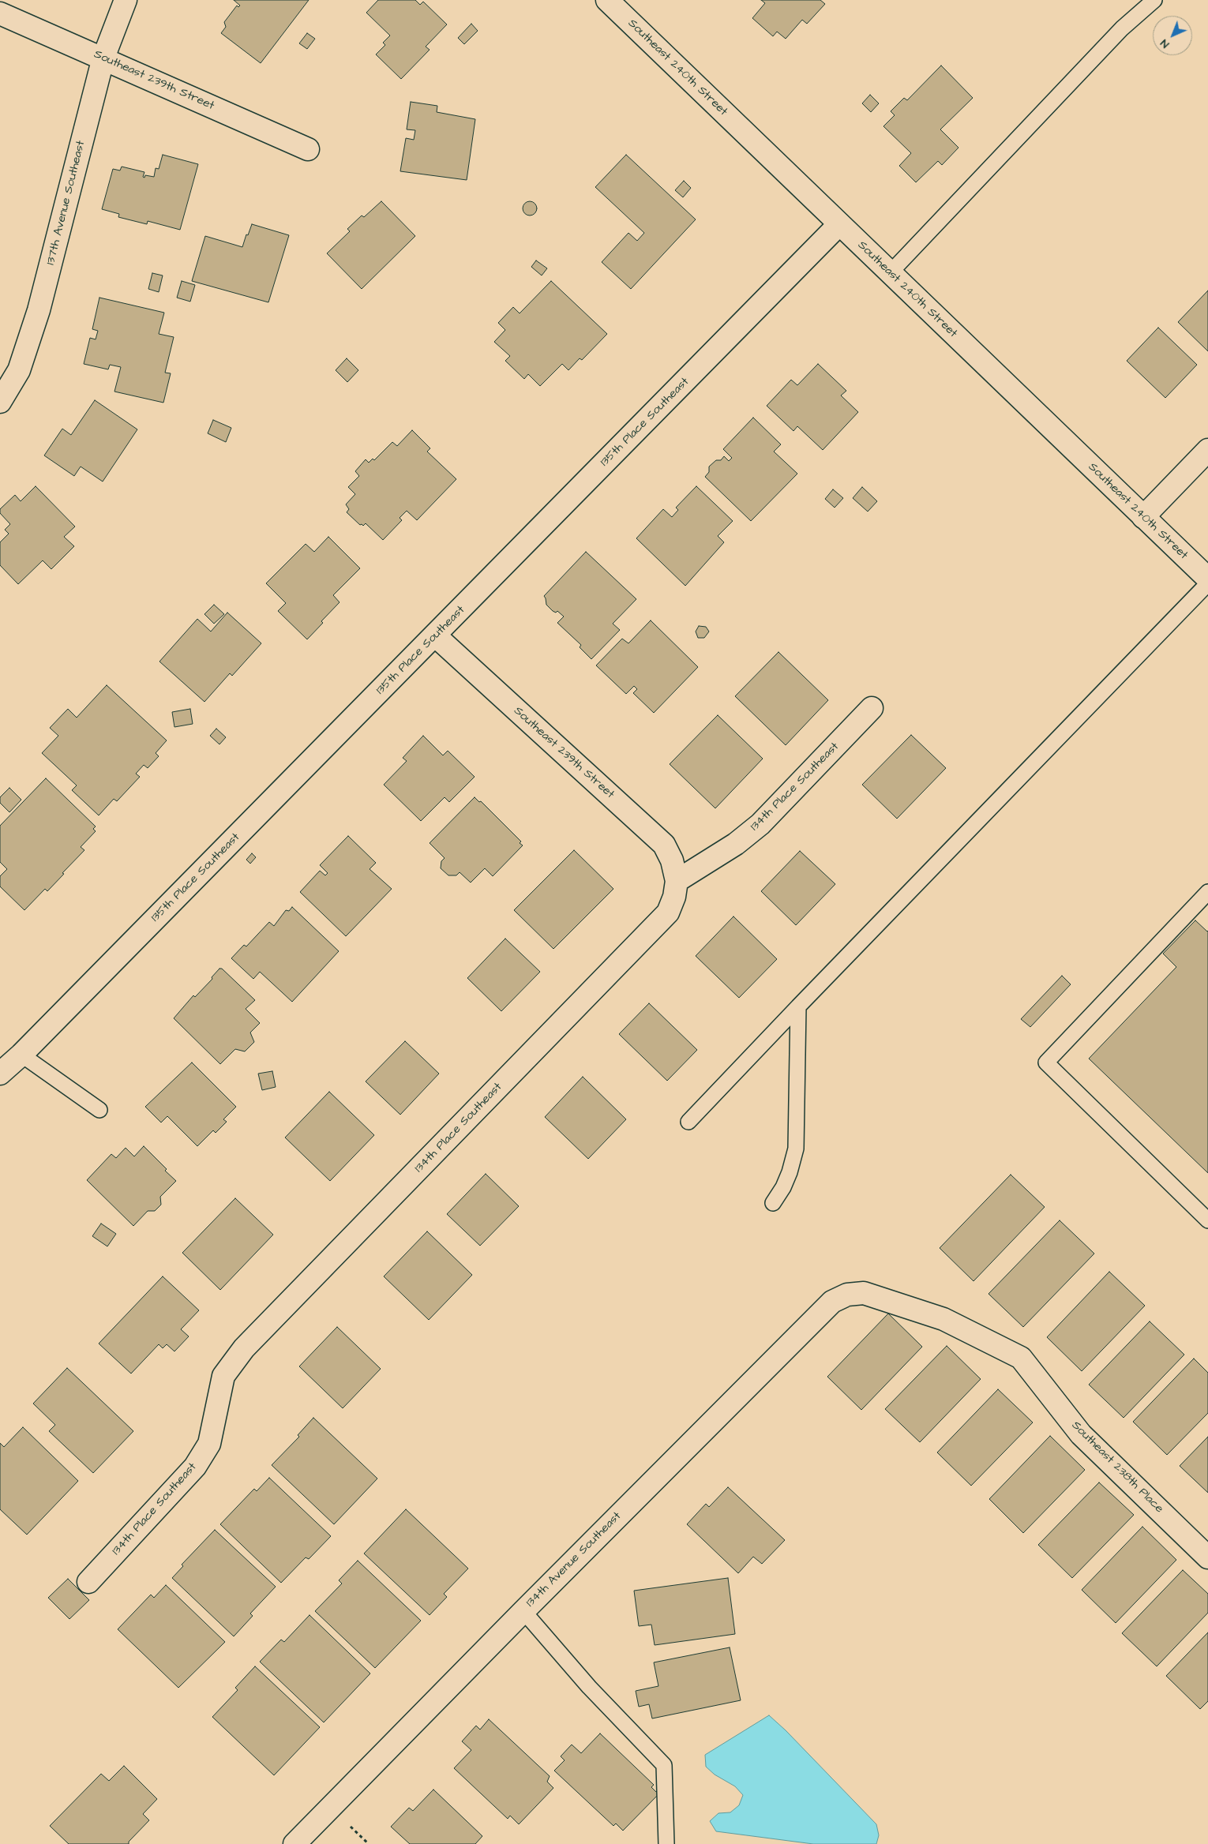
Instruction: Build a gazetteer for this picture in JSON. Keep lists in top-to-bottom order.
{
  "streets": {
    "street": [
      "Southeast 240th Street",
      "Southeast 239th Street",
      "137th Avenue Southeast",
      "135th Place Southeast",
      "134th Place Southeast",
      "Southeast 238th Place",
      "134th Avenue Southeast"
    ]
  },
  "crossings": [
    ["Southeast 240th Street", "135th Place Southeast"],
    ["Southeast 239th Street", "137th Avenue Southeast"],
    ["Southeast 239th Street", "135th Place Southeast"],
    ["Southeast 239th Street", "134th Place Southeast"],
    ["Southeast 238th Place", "134th Avenue Southeast"]
  ],
  "north": "bottom left"
}
